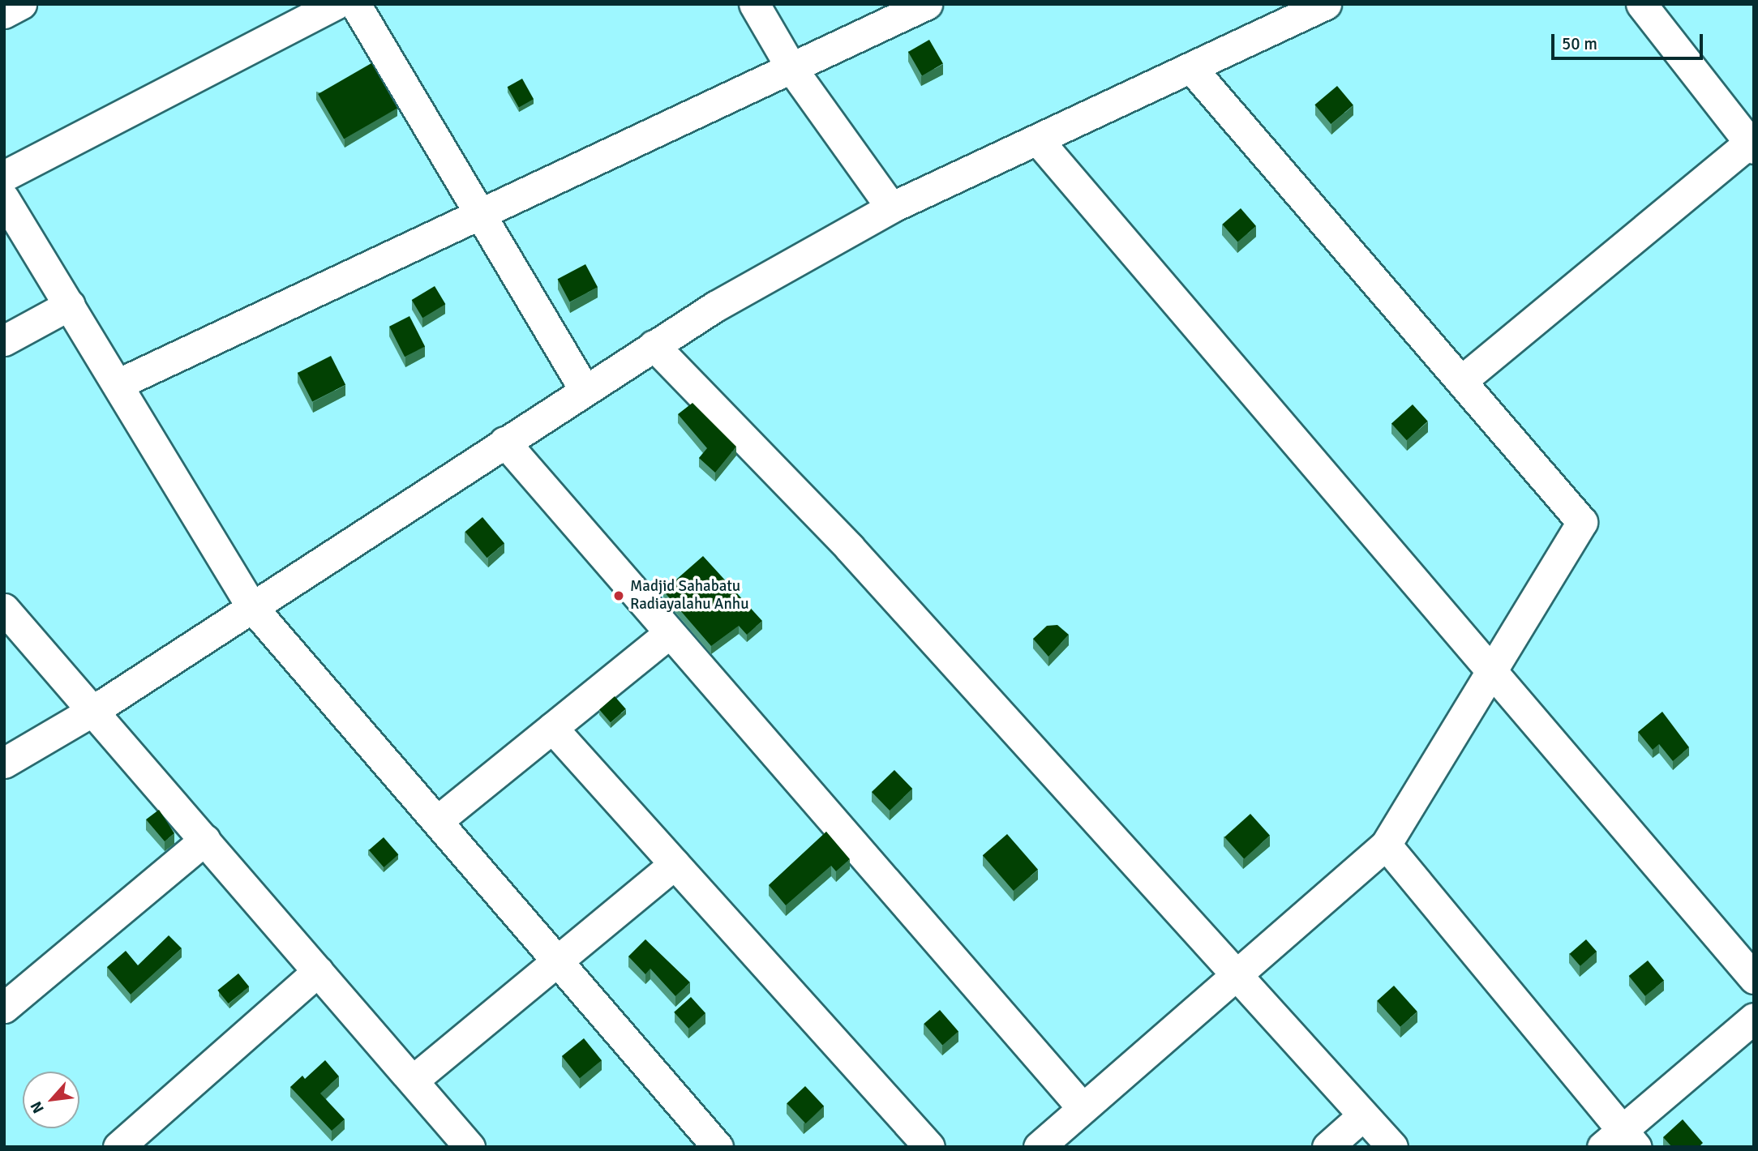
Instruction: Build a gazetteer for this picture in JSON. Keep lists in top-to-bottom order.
{
  "places": ["Madjid Sahabatu Radiayalahu Anhu"],
  "scale_bar": "50 m",
  "north": "bottom left"
}
